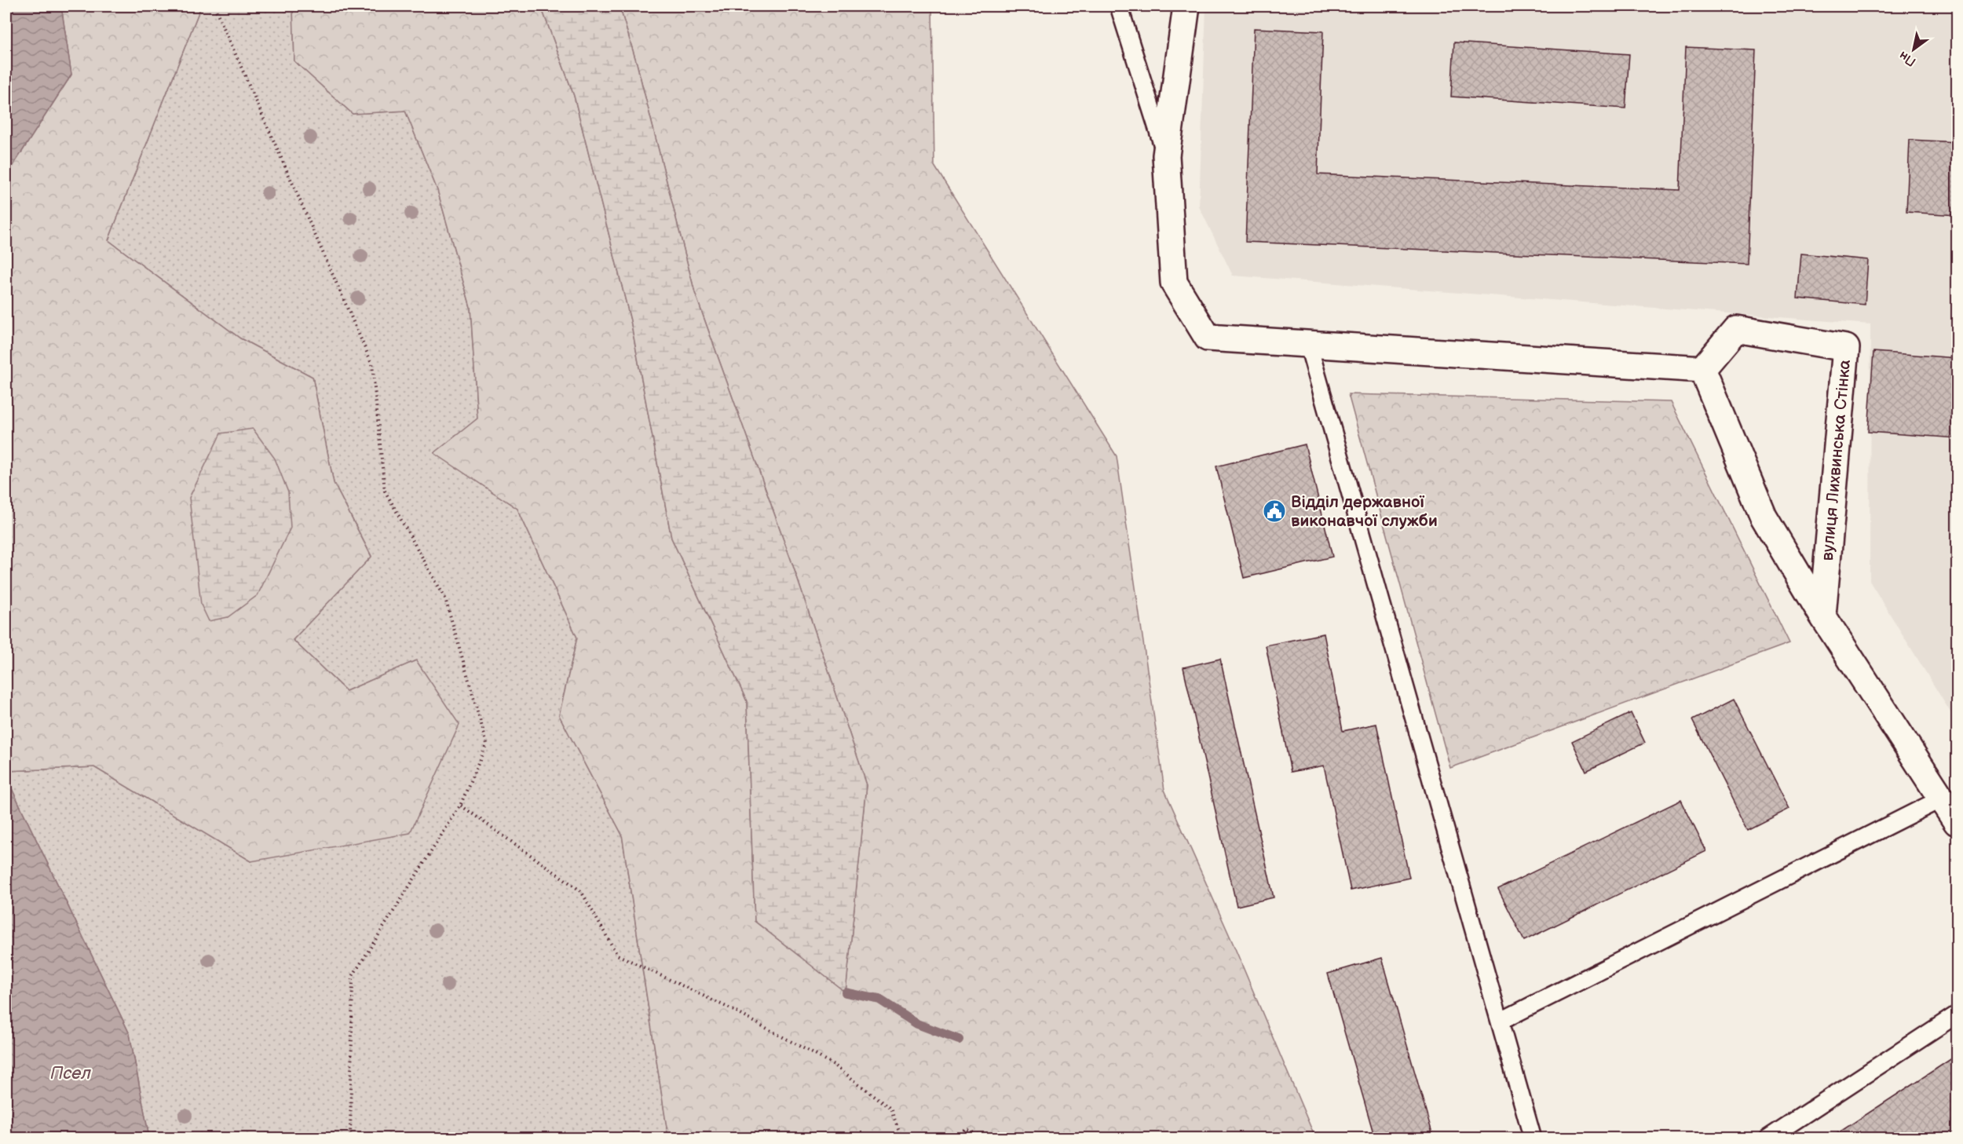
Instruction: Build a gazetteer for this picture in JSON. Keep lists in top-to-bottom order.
{
  "streets": {
    "street": ["вулиця Лихвинська Стінка"]
  },
  "water": ["Псел"],
  "places": {
    "public building": ["Відділ державної виконавчої служби"]
  },
  "north": "bottom left"
}
